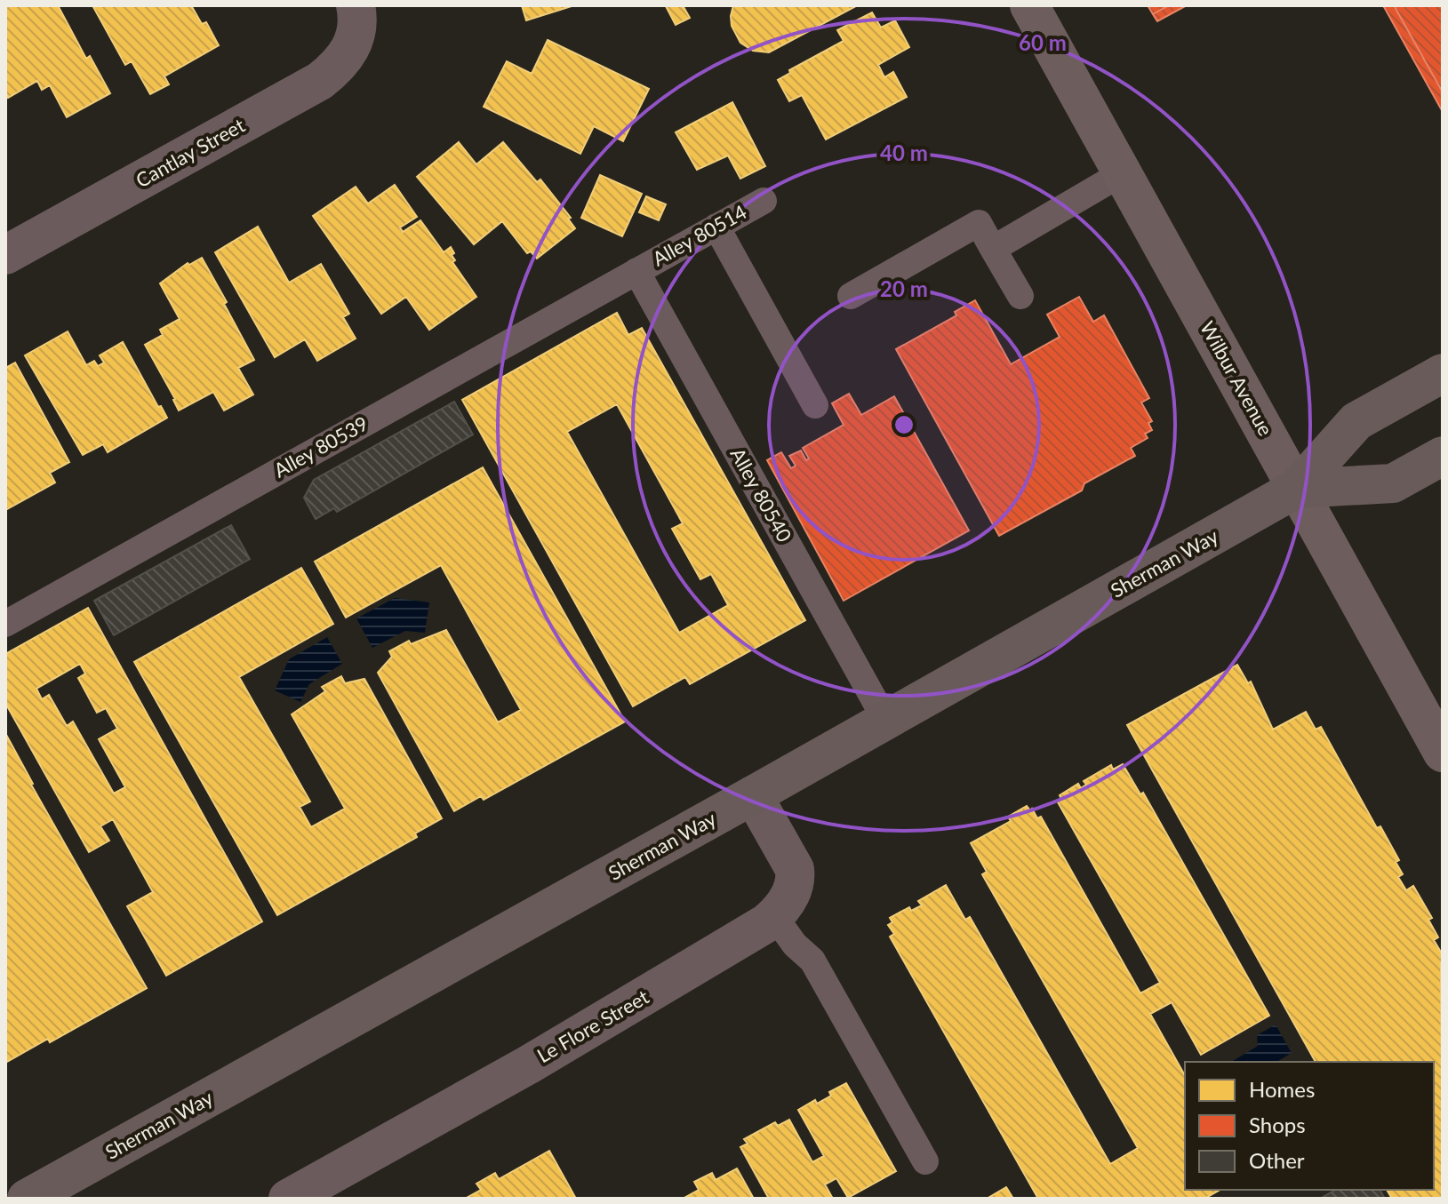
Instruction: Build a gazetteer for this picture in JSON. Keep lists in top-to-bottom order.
{
  "streets": {
    "main road": ["Wilbur Avenue", "Sherman Way"],
    "street": ["Cantlay Street", "Le Flore Street"],
    "lane": ["Alley 80514", "Alley 80539", "Alley 80540"]
  },
  "crossings": [
    ["Alley 80514", "Alley 80539"],
    ["Alley 80514", "Alley 80540"],
    ["Wilbur Avenue", "Sherman Way"],
    ["Alley 80539", "Alley 80540"],
    ["Alley 80540", "Sherman Way"],
    ["Sherman Way", "Le Flore Street"]
  ],
  "legend": ["Homes", "Shops", "Other"],
  "rings": ["60 m", "40 m", "20 m"]
}
